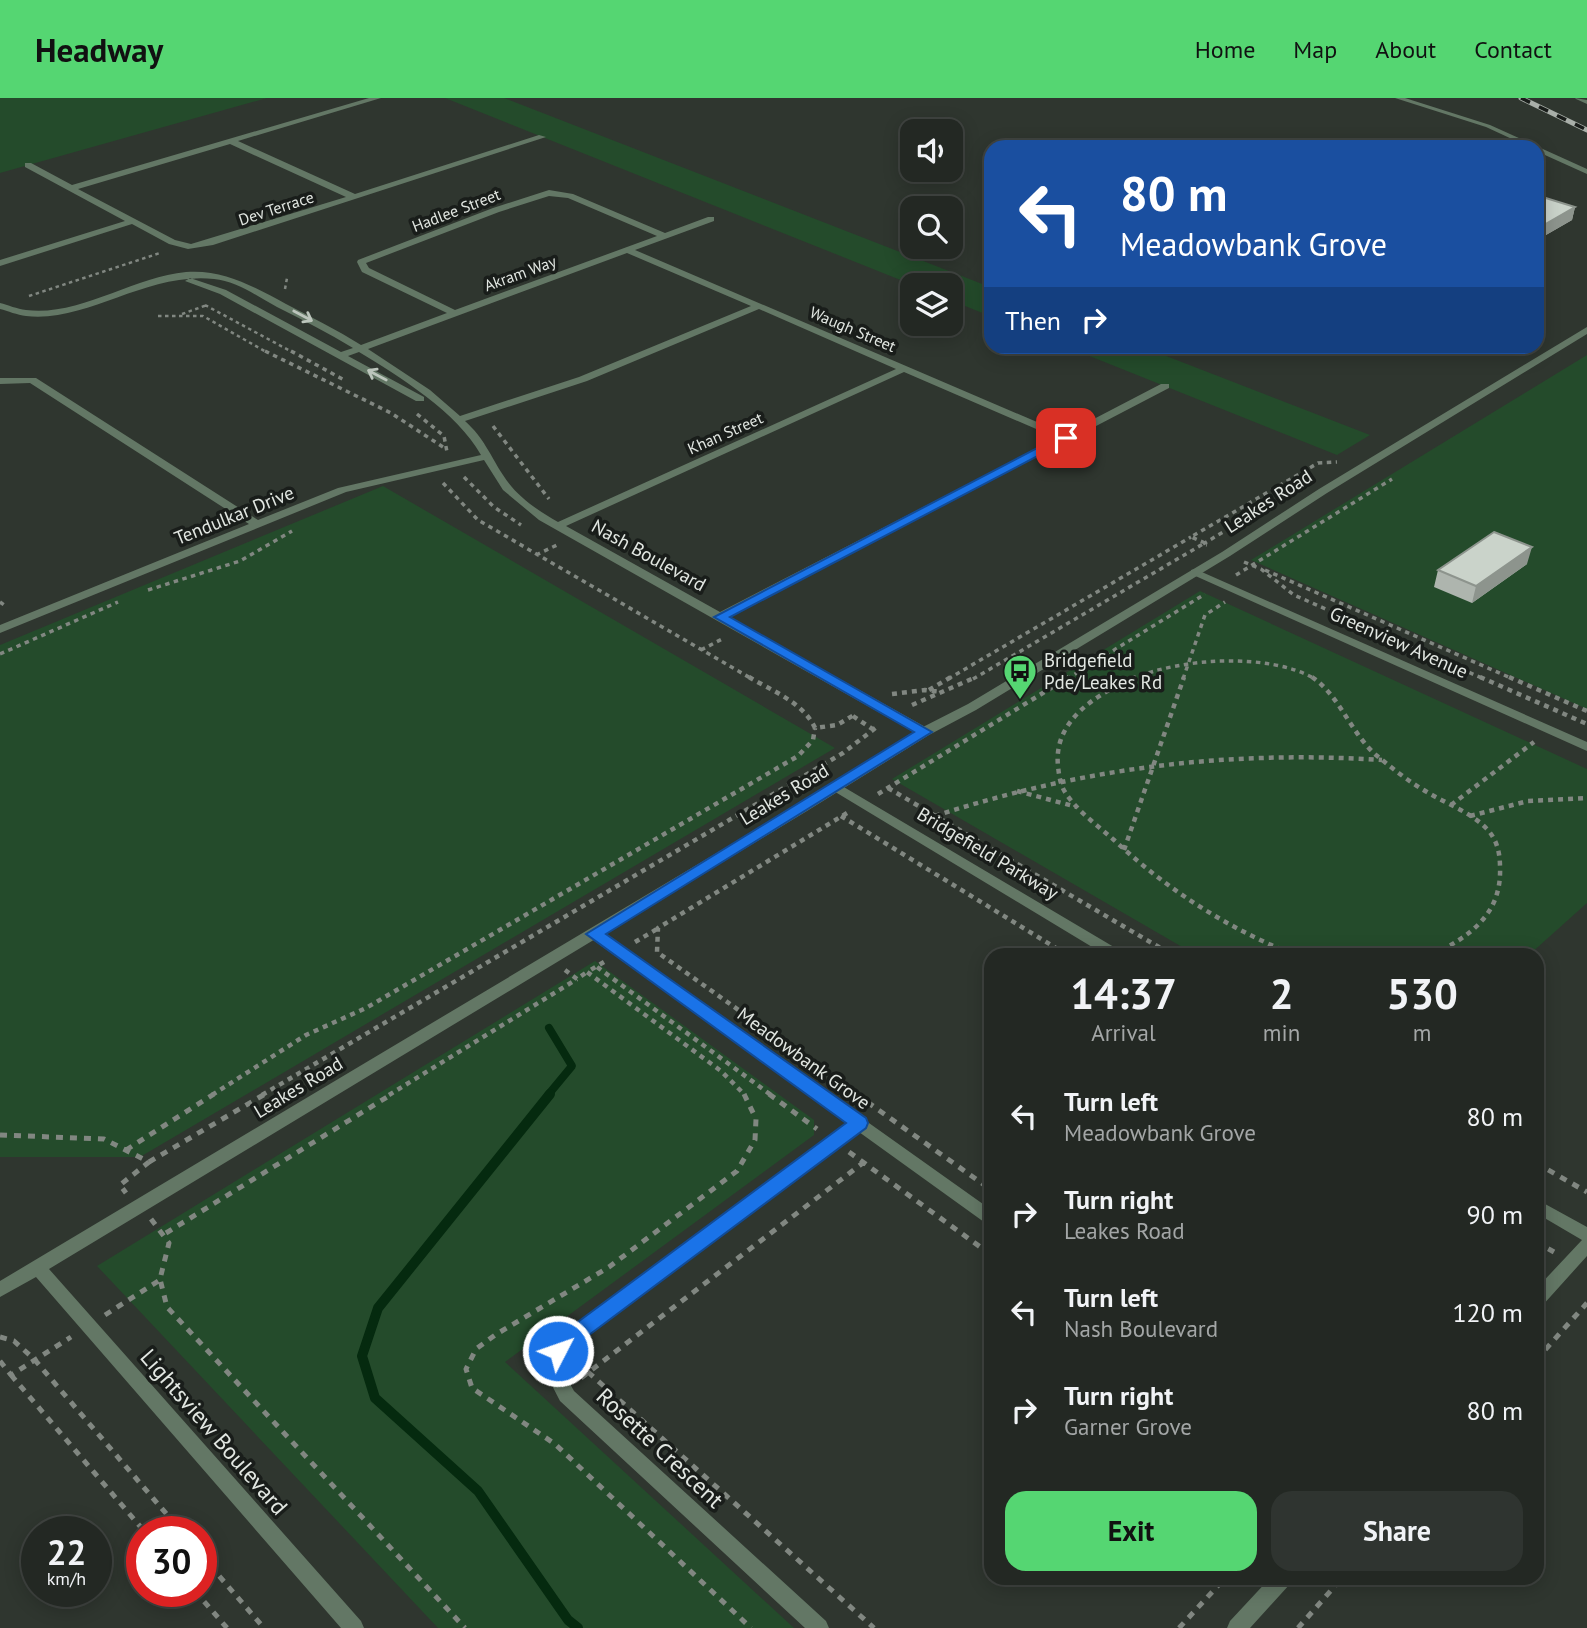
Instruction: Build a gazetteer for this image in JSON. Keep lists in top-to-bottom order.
{
  "streets": {
    "street": [
      "Dev Terrace",
      "Hadlee Street",
      "Akram Way",
      "Waugh Street",
      "Khan Street",
      "Leakes Road",
      "Tendulkar Drive",
      "Nash Boulevard",
      "Greenview Avenue",
      "Bridgefield Parkway",
      "Meadowbank Grove",
      "Lightsview Boulevard",
      "Rosette Crescent"
    ]
  },
  "crossings": [
    ["Hadlee Street", "Akram Way"],
    ["Akram Way", "Waugh Street"],
    ["Akram Way", "Nash Boulevard"],
    ["Waugh Street", "Khan Street"],
    ["Khan Street", "Nash Boulevard"],
    ["Leakes Road", "Nash Boulevard"],
    ["Leakes Road", "Greenview Avenue"],
    ["Leakes Road", "Bridgefield Parkway"],
    ["Leakes Road", "Meadowbank Grove"],
    ["Leakes Road", "Lightsview Boulevard"],
    ["Tendulkar Drive", "Nash Boulevard"],
    ["Meadowbank Grove", "Rosette Crescent"]
  ],
  "places": {
    "bus stop": ["Bridgefield Pde/Leakes Rd"]
  },
  "page": {
    "header": "Headway",
    "nav": [
      "Home",
      "Map",
      "About",
      "Contact"
    ],
    "turn": ["80 m", "Meadowbank Grove"],
    "then": "Then",
    "eta": [
      "14:37",
      "Arrival",
      "2",
      "min",
      "530",
      "m"
    ],
    "list": [
      {
        "name": "Turn left",
        "note": "Meadowbank Grove",
        "value": "80 m"
      },
      {
        "name": "Turn right",
        "note": "Leakes Road",
        "value": "90 m"
      },
      {
        "name": "Turn left",
        "note": "Nash Boulevard",
        "value": "120 m"
      },
      {
        "name": "Turn right",
        "note": "Garner Grove",
        "value": "80 m"
      }
    ],
    "buttons": ["Exit", "Share"],
    "speed": "22 km/h",
    "limit": "30"
  }
}
